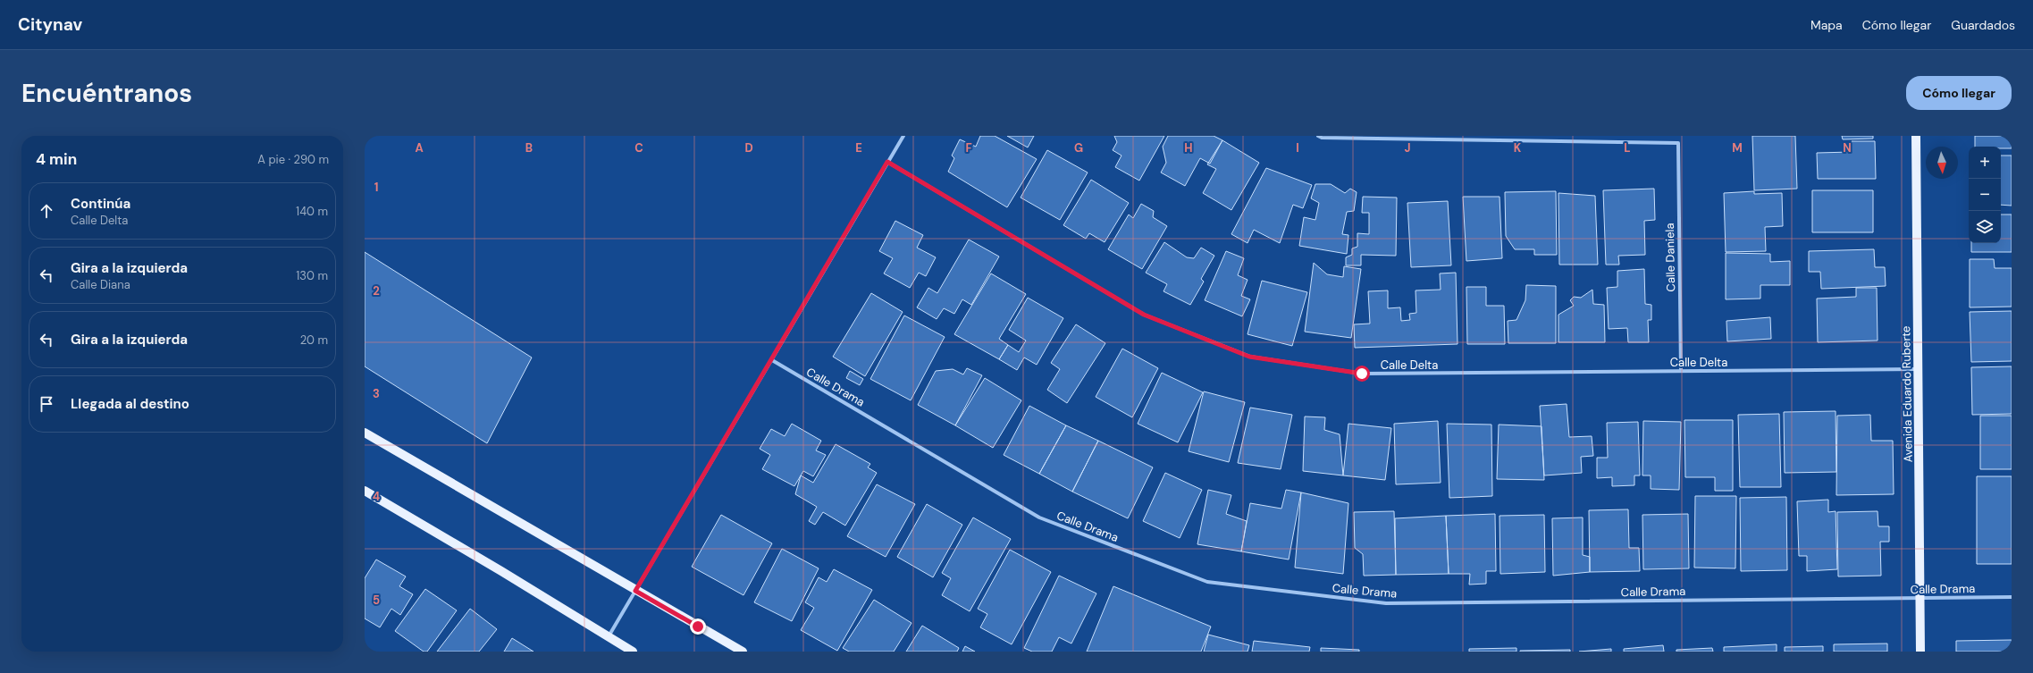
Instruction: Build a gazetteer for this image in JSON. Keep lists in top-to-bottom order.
{
  "streets": {
    "main road": ["Avenida Eduardo Ruberte"],
    "street": ["Calle Daniela", "Calle Delta", "Calle Drama"]
  },
  "crossings": [
    ["Calle Daniela", "Calle Delta"],
    ["Calle Delta", "Avenida Eduardo Ruberte"],
    ["Calle Drama", "Avenida Eduardo Ruberte"]
  ],
  "north": "bottom",
  "page": {
    "header": "Citynav",
    "nav": ["Mapa", "Cómo llegar", "Guardados"],
    "buttons": "Cómo llegar",
    "title": "Encuéntranos",
    "heading": ["4 min", "A pie · 290 m"],
    "map_buttons": ["+", "−"],
    "list": [
      ["Continúa", "Calle Delta", "140 m"],
      ["Gira a la izquierda", "Calle Diana", "130 m"],
      ["Gira a la izquierda", "20 m"],
      "Llegada al destino"
    ]
  },
  "grid": {
    "columns": [
      "A",
      "B",
      "C",
      "D",
      "E",
      "F",
      "G",
      "H",
      "I",
      "J",
      "K",
      "L",
      "M",
      "N"
    ],
    "rows": [
      "1",
      "2",
      "3",
      "4",
      "5"
    ]
  }
}
